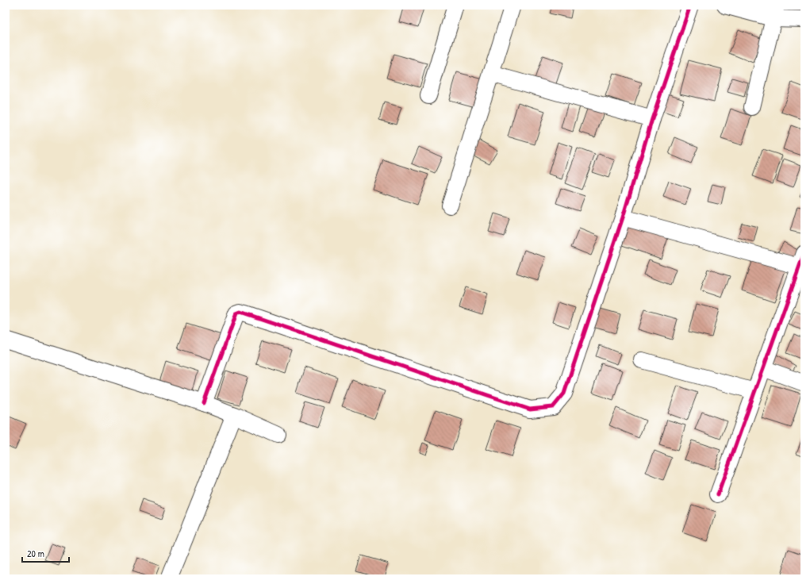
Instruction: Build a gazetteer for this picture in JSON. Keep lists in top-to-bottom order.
{
  "scale_bar": "20 m"
}
